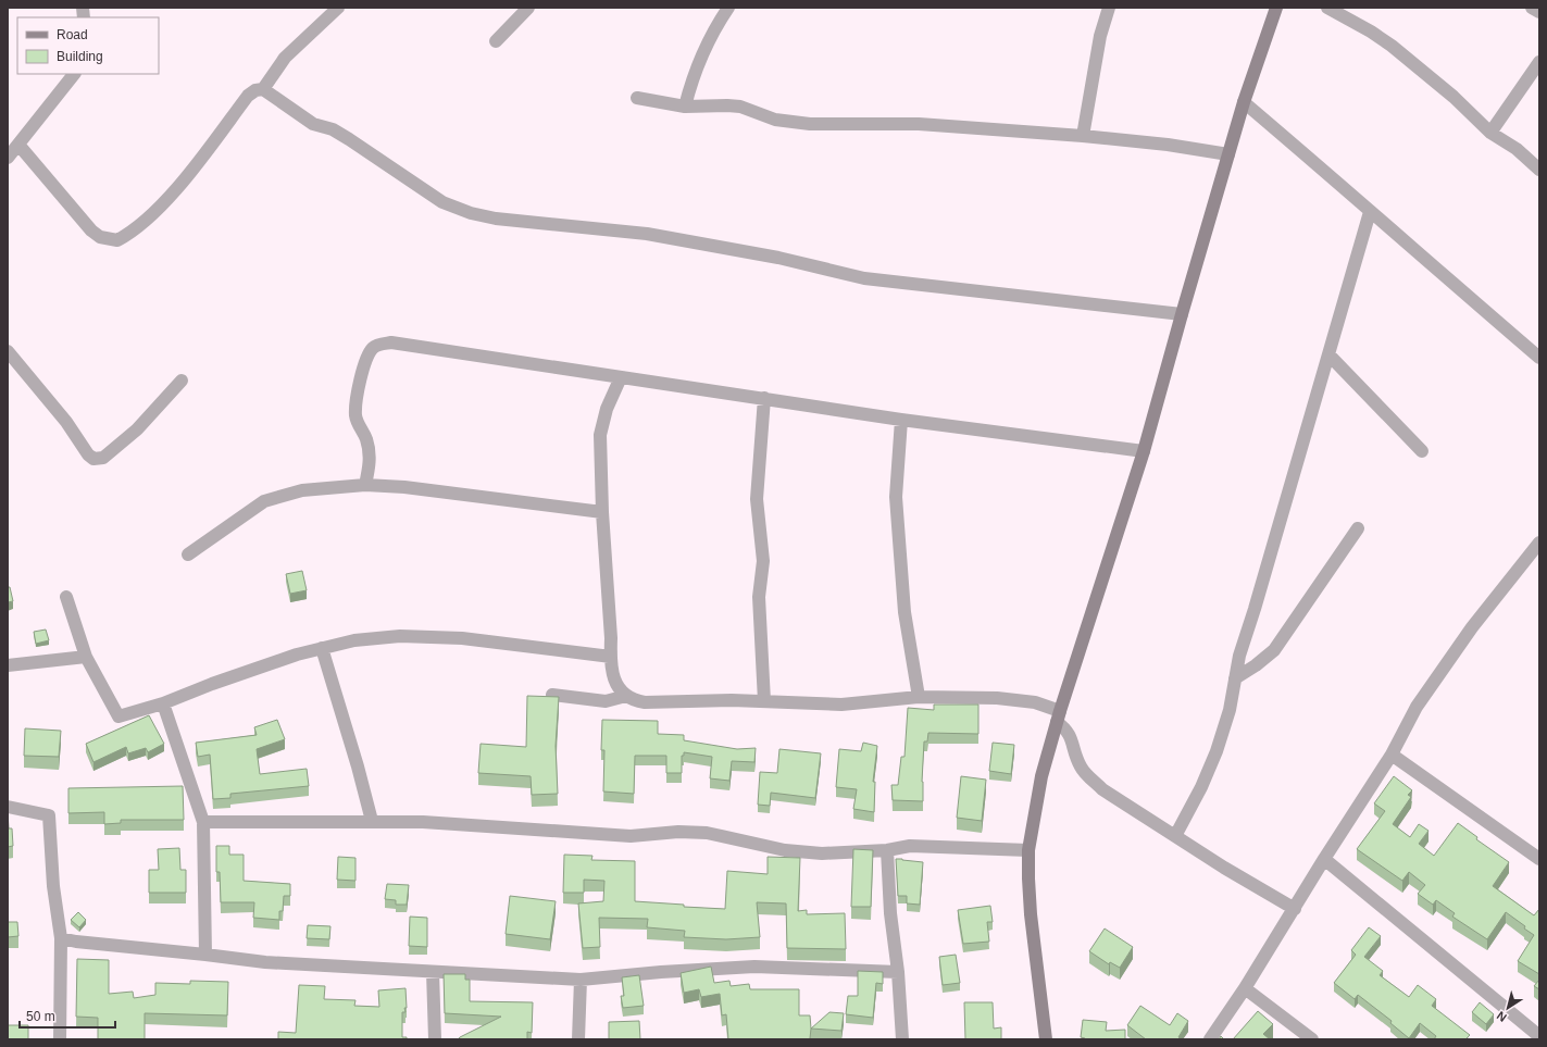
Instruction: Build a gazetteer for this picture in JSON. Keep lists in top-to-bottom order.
{
  "legend": ["Road", "Building"],
  "scale_bar": "50 m",
  "north": "bottom left"
}
